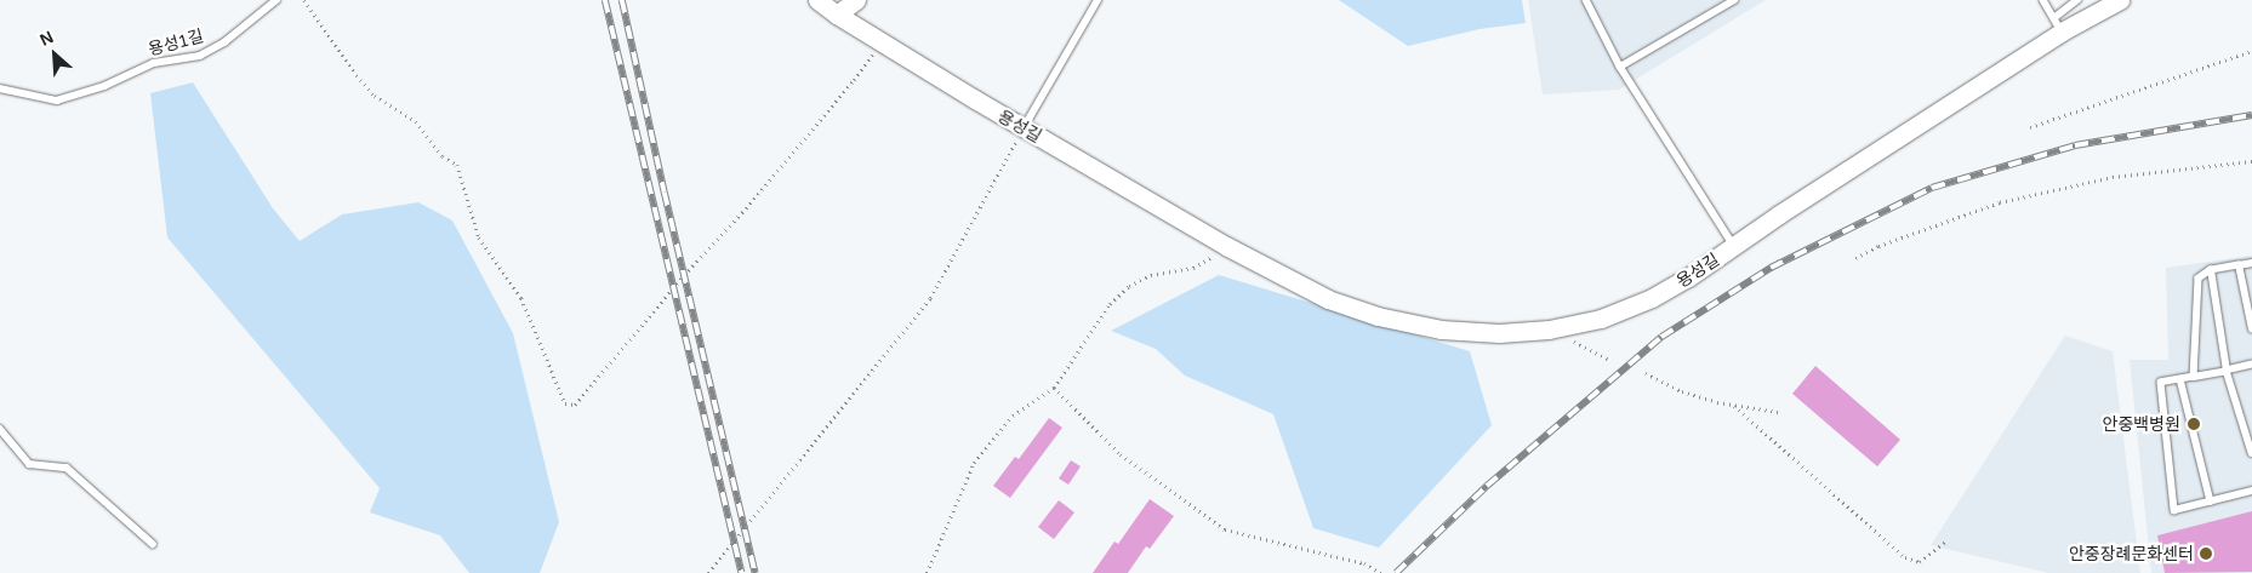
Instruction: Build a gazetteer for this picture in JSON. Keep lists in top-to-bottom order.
{
  "streets": {
    "street": ["용성길"],
    "lane": ["용성1길"]
  },
  "places": ["안중백병원", "안중장례문화센터"],
  "north": "top left"
}
